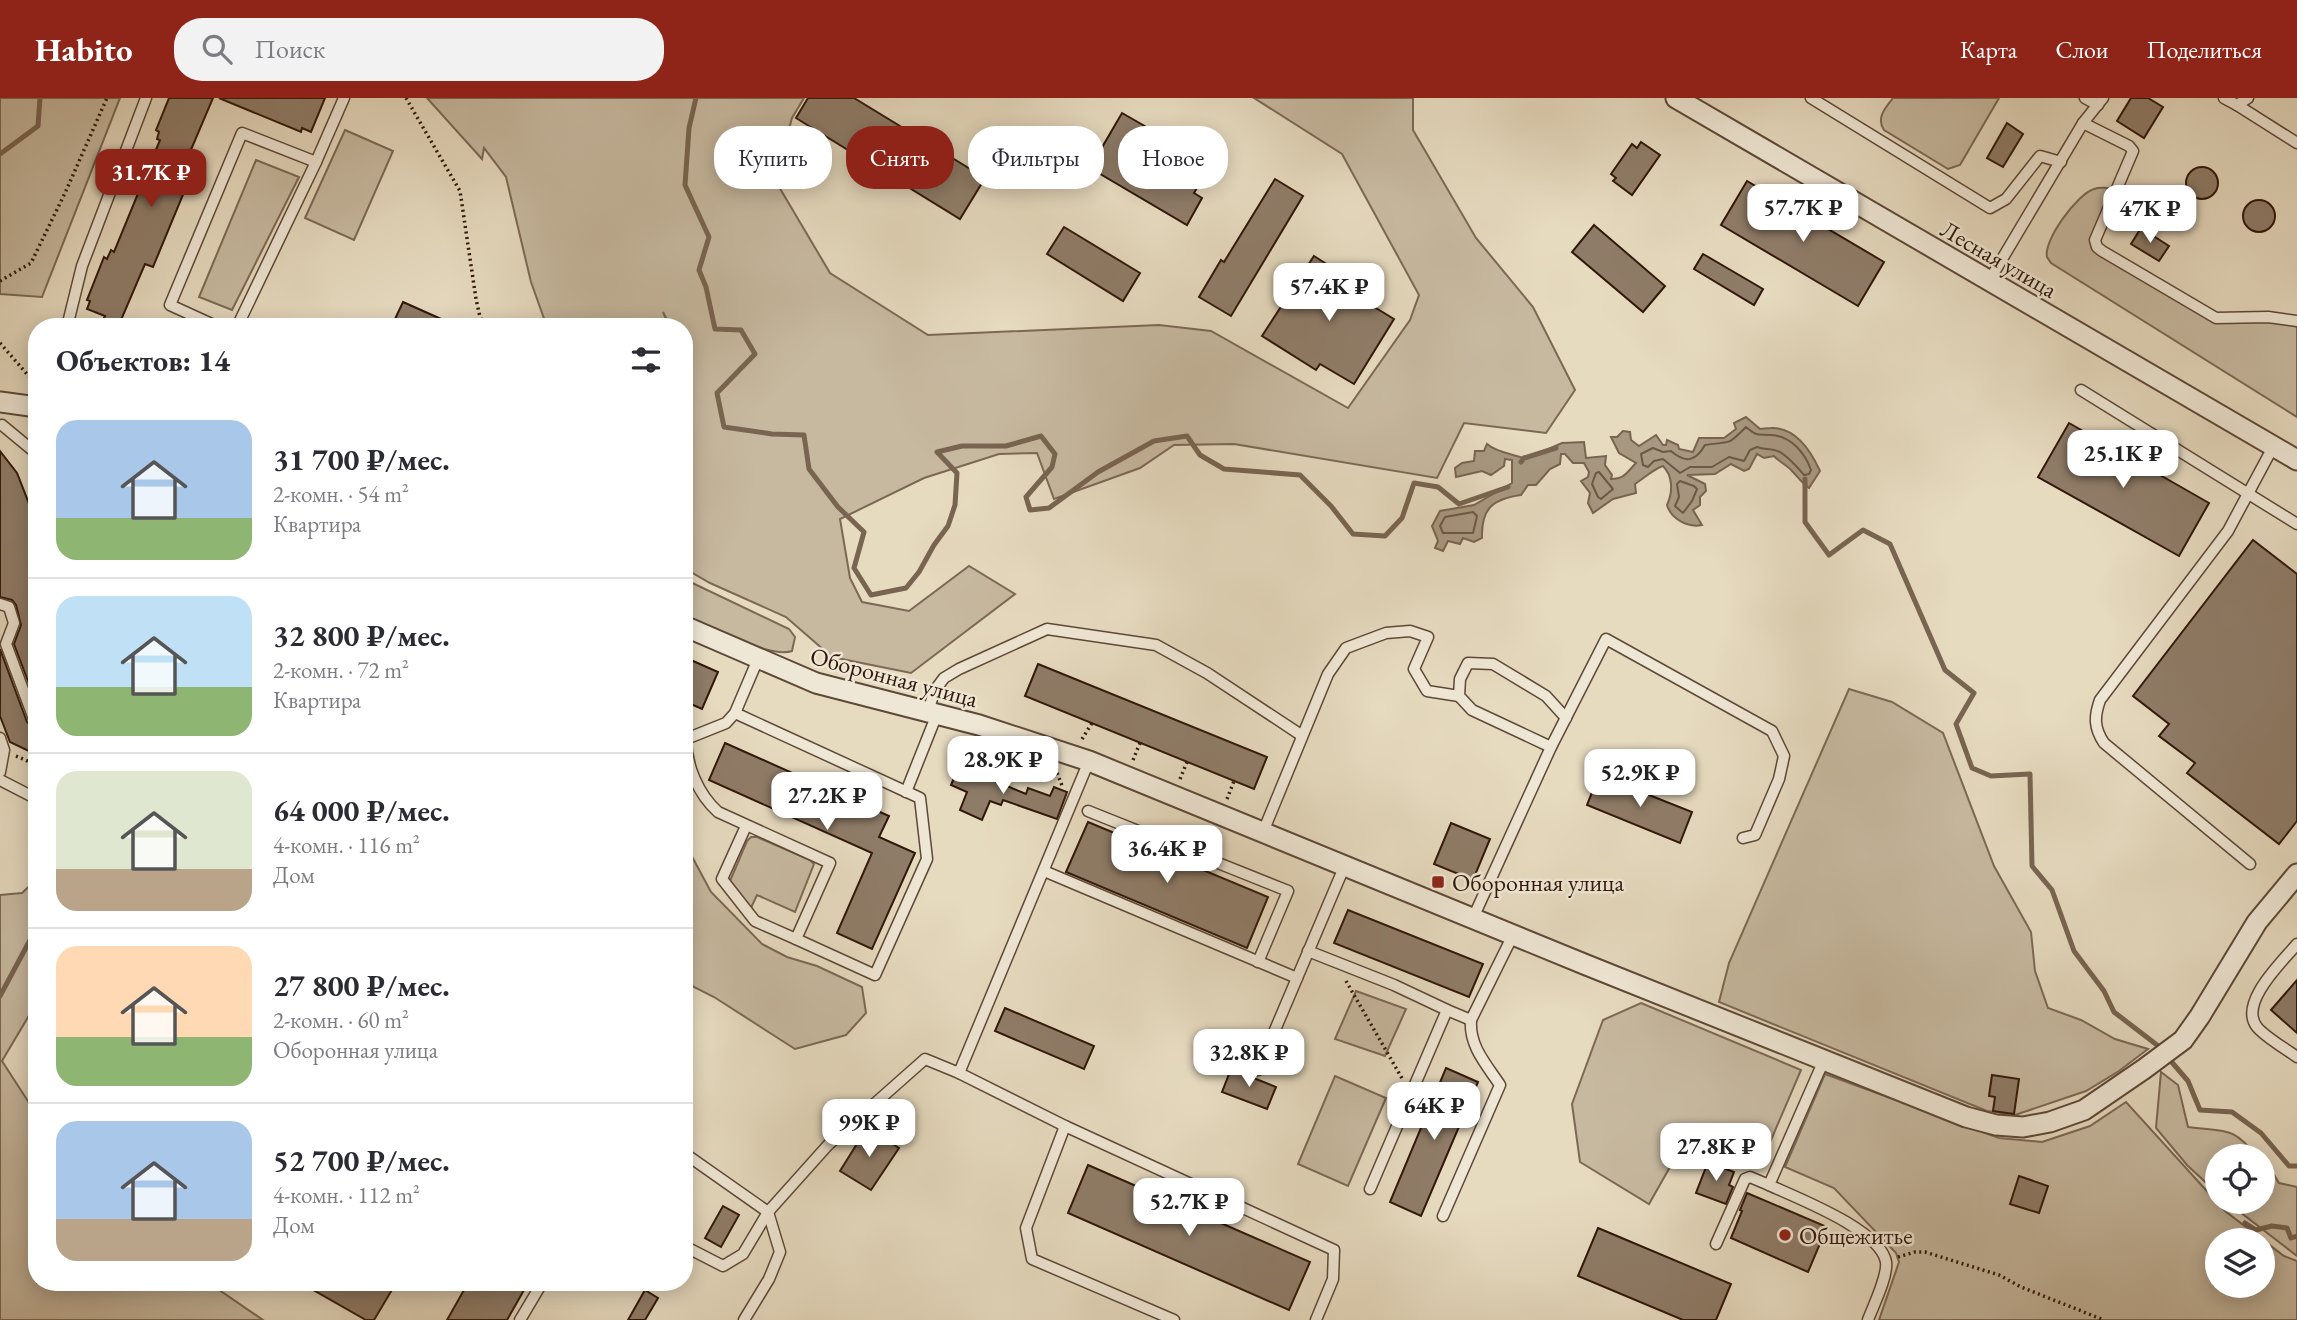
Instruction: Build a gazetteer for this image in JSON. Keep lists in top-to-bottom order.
{
  "streets": {
    "street": ["Лесная улица", "Оборонная улица"]
  },
  "places": {
    "transit": ["Оборонная улица"],
    "other": ["Общежитье"]
  },
  "page": {
    "header": "Habito",
    "search": "Поиск",
    "nav": ["Карта", "Слои", "Поделиться"],
    "chip": [
      "Купить",
      "Снять",
      "Фильтры",
      "Новое"
    ],
    "price": [
      "31.7K ₽",
      "57.7K ₽",
      "47K ₽",
      "57.4K ₽",
      "25.1K ₽",
      "28.9K ₽",
      "52.9K ₽",
      "27.2K ₽",
      "36.4K ₽",
      "32.8K ₽",
      "64K ₽",
      "99K ₽",
      "27.8K ₽",
      "52.7K ₽"
    ],
    "heading": "Объектов: 14",
    "list": [
      {
        "name": "31 700 ₽/мес.",
        "note": "2-комн. · 54 m² · Квартира"
      },
      {
        "name": "32 800 ₽/мес.",
        "note": "2-комн. · 72 m² · Квартира"
      },
      {
        "name": "64 000 ₽/мес.",
        "note": "4-комн. · 116 m² · Дом"
      },
      {
        "name": "27 800 ₽/мес.",
        "note": "2-комн. · 60 m² · Оборонная улица"
      },
      {
        "name": "52 700 ₽/мес.",
        "note": "4-комн. · 112 m² · Дом"
      }
    ]
  }
}
